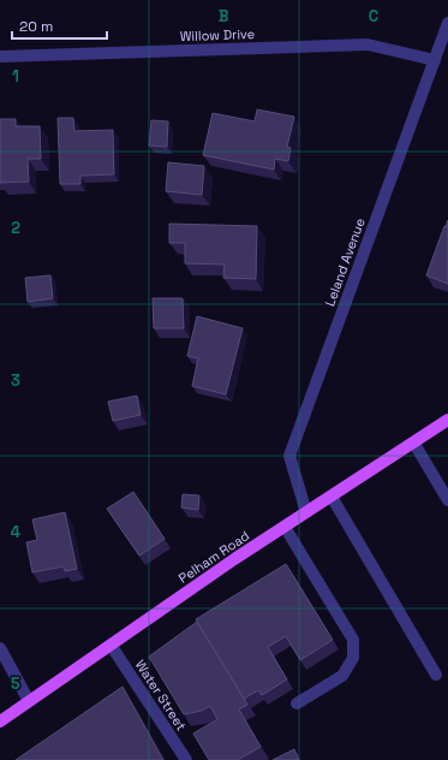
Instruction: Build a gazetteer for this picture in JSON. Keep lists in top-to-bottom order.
{
  "streets": {
    "main road": ["Pelham Road"],
    "street": ["Willow Drive", "Leland Avenue", "Water Street"]
  },
  "crossings": [
    ["Willow Drive", "Leland Avenue"],
    ["Leland Avenue", "Pelham Road"],
    ["Pelham Road", "Water Street"]
  ],
  "scale_bar": "20 m",
  "grid": {
    "columns": ["B", "C"],
    "rows": [
      "1",
      "2",
      "3",
      "4",
      "5"
    ]
  }
}
